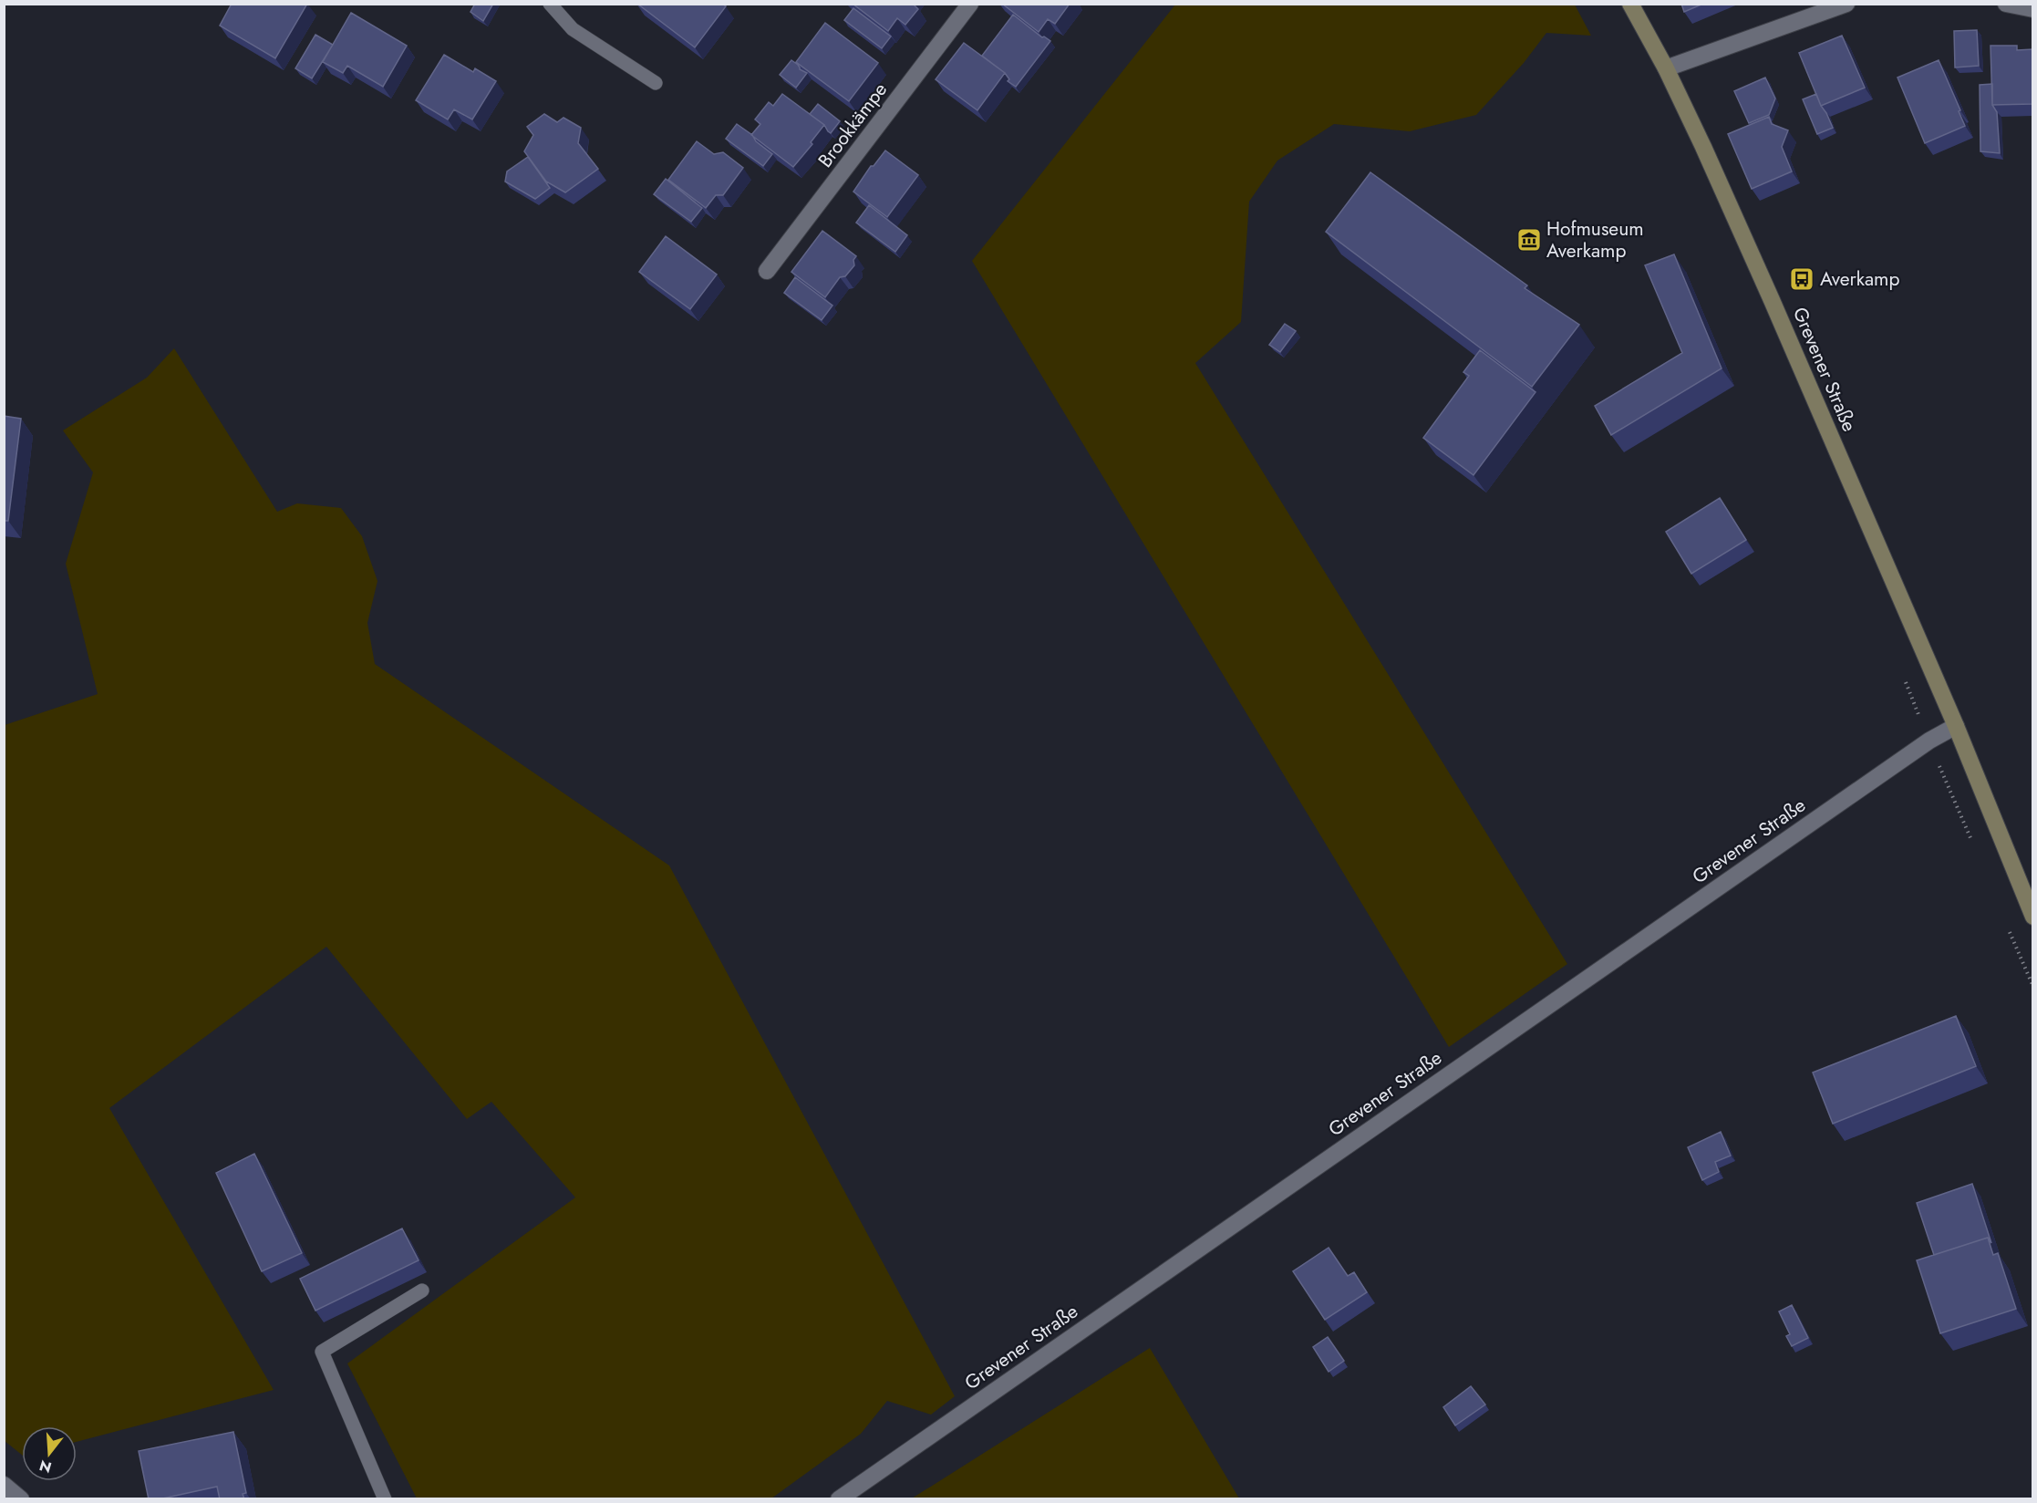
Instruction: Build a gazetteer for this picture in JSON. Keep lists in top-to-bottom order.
{
  "streets": {
    "street": ["Brookkämpe", "Grevener Straße"]
  },
  "places": {
    "museum": ["Hofmuseum Averkamp"],
    "bus stop": ["Averkamp"]
  },
  "north": "bottom"
}
